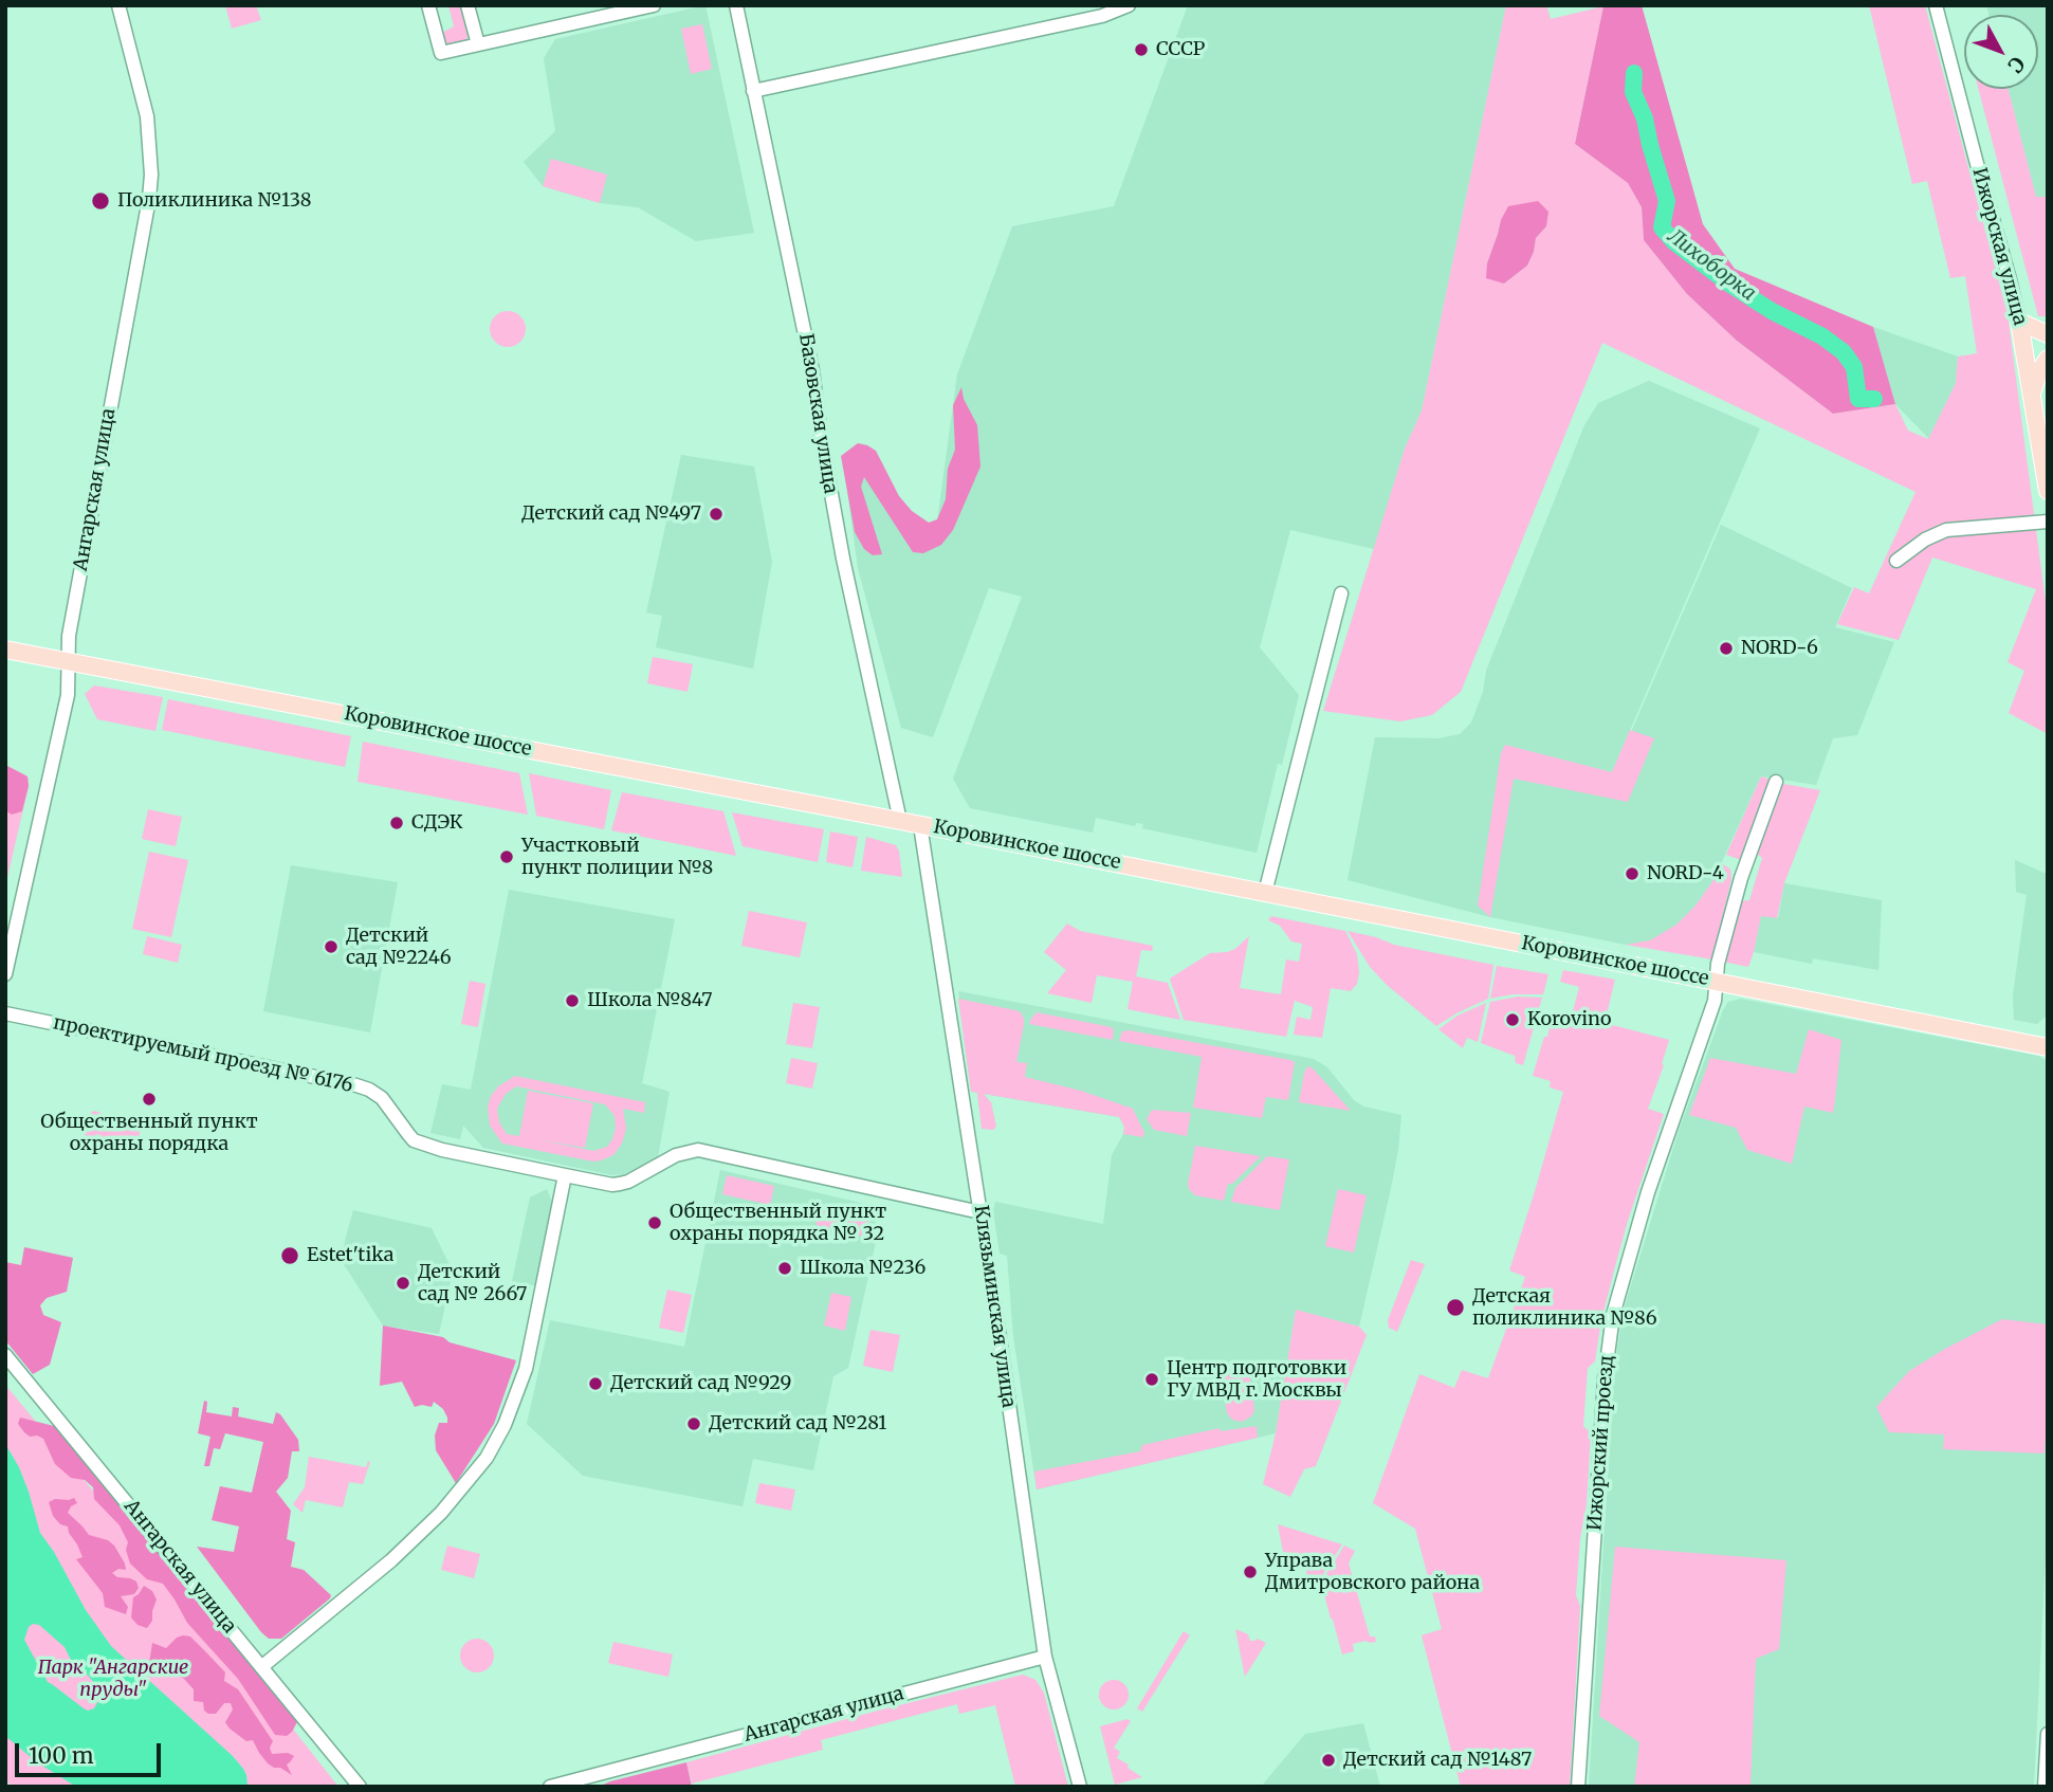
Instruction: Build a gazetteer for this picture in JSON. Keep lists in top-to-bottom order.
{
  "streets": {
    "main road": ["Ижорская улица", "Коровинское шоссе"],
    "street": [
      "Базовская улица",
      "Ангарская улица",
      "проектируемый проезд № 6176",
      "Клязьминская улица",
      "Ижорский проезд"
    ]
  },
  "crossings": [
    ["Базовская улица", "Коровинское шоссе"],
    ["Ангарская улица", "Коровинское шоссе"],
    ["Ангарская улица", "Клязьминская улица"],
    ["Коровинское шоссе", "Клязьминская улица"],
    ["Коровинское шоссе", "Ижорский проезд"],
    ["проектируемый проезд № 6176", "Клязьминская улица"]
  ],
  "water": ["Лихоборка"],
  "parks": ["Парк \"Ангарские пруды\""],
  "places": [
    "СССР",
    "Поликлиника №138",
    "Детский сад №497",
    "NORD-6",
    "СДЭК",
    "Участковый пункт полиции №8",
    "NORD-4",
    "Детский сад №2246",
    "Школа №847",
    "Korovino",
    "Общественный пункт охраны порядка",
    "Общественный пункт охраны порядка № 32",
    "Estet'tika",
    "Школа №236",
    "Детский сад № 2667",
    "Детская поликлиника №86",
    "Центр подготовки ГУ МВД г. Москвы",
    "Детский сад №929",
    "Детский сад №281",
    "Управа Дмитровского района",
    "Детский сад №1487"
  ],
  "scale_bar": "100 m",
  "north": "bottom right"
}
